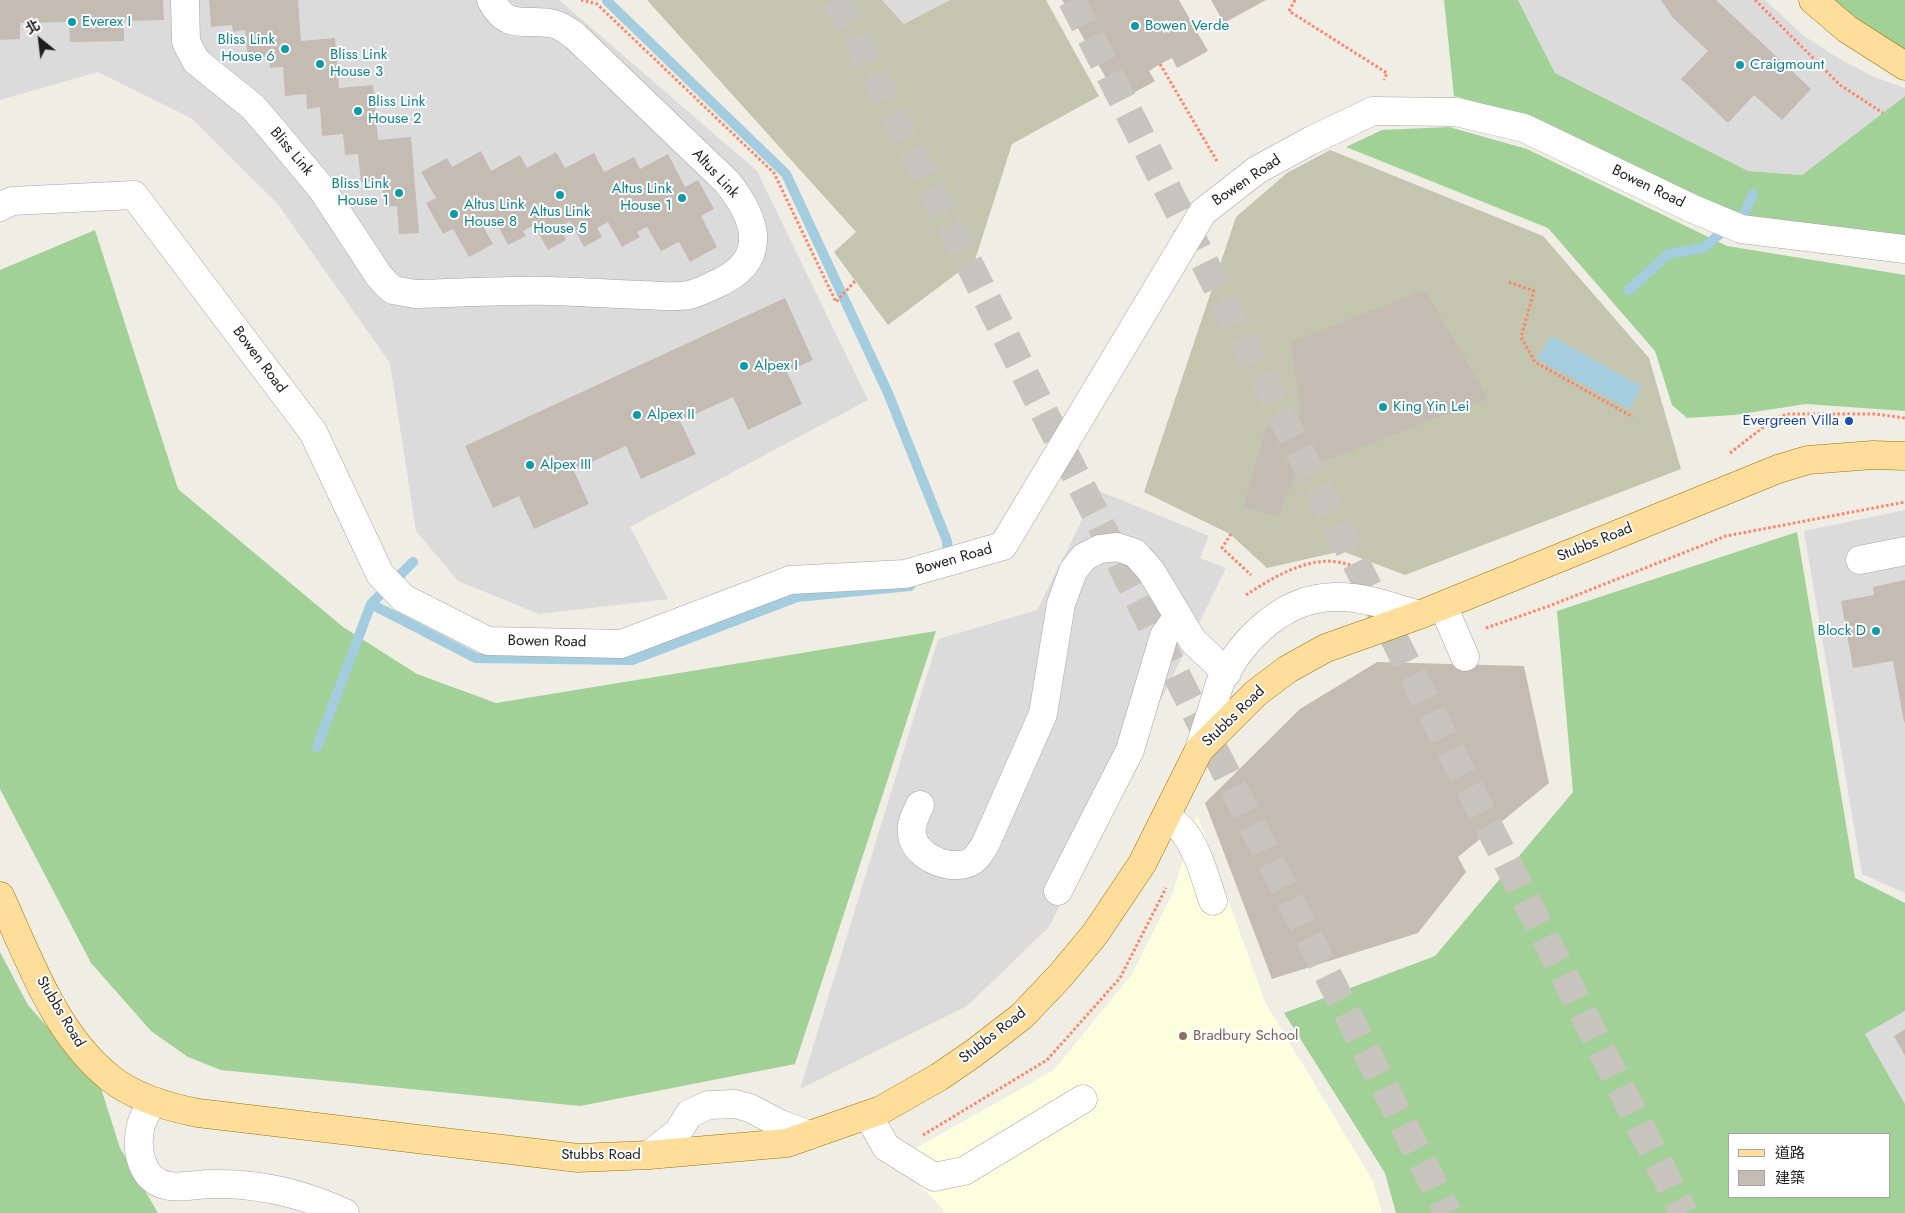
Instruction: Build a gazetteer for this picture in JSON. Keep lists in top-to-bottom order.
{
  "streets": {
    "main road": ["Stubbs Road"],
    "street": ["Bliss Link", "Altus Link", "Bowen Road"]
  },
  "crossings": [
    ["Bliss Link", "Altus Link"]
  ],
  "places": [
    "Everex I",
    "Bowen Verde",
    "Bliss Link House 6",
    "Bliss Link House 3",
    "Craigmount",
    "Bliss Link House 2",
    "Bliss Link House 1",
    "Altus Link House 5",
    "Altus Link House 1",
    "Altus Link House 8",
    "Alpex I",
    "King Yin Lei",
    "Alpex II",
    "Evergreen Villa",
    "Alpex III",
    "Block D",
    "Bradbury School"
  ],
  "legend": ["道路", "建築"],
  "north": "top left"
}
